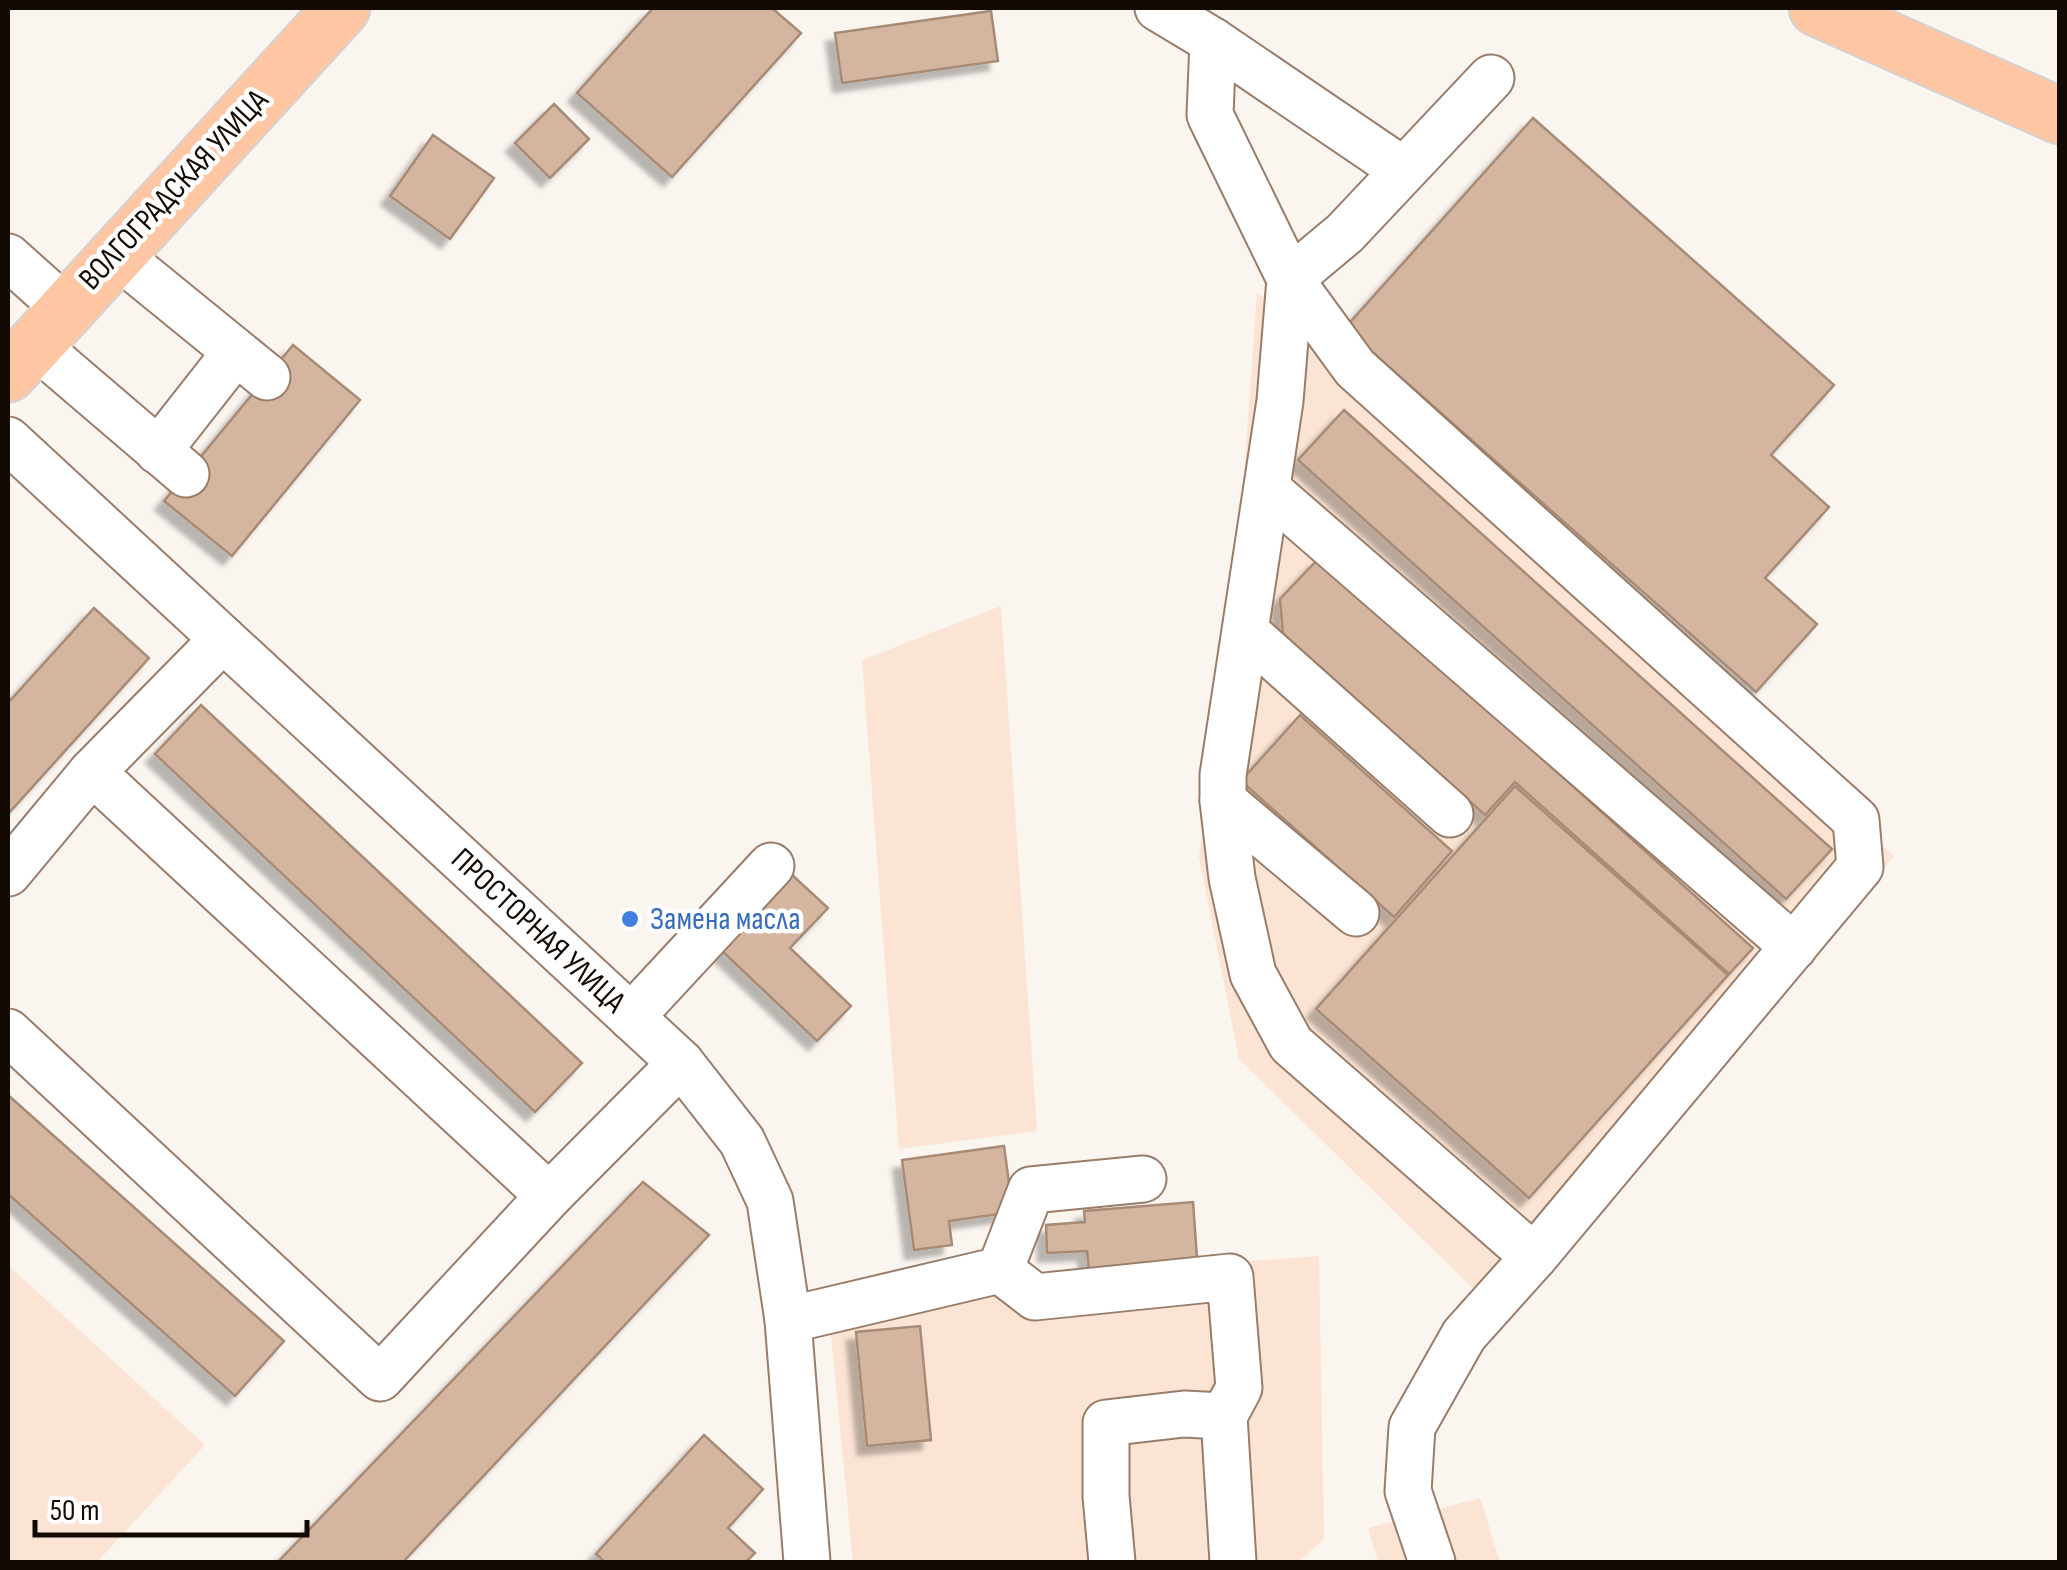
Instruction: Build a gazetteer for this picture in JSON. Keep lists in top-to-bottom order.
{
  "streets": {
    "main road": ["ВОЛГОГРАДСКАЯ УЛИЦА"],
    "street": ["ПРОСТОРНАЯ УЛИЦА"]
  },
  "places": ["Замена масла"],
  "scale_bar": "50 m"
}
